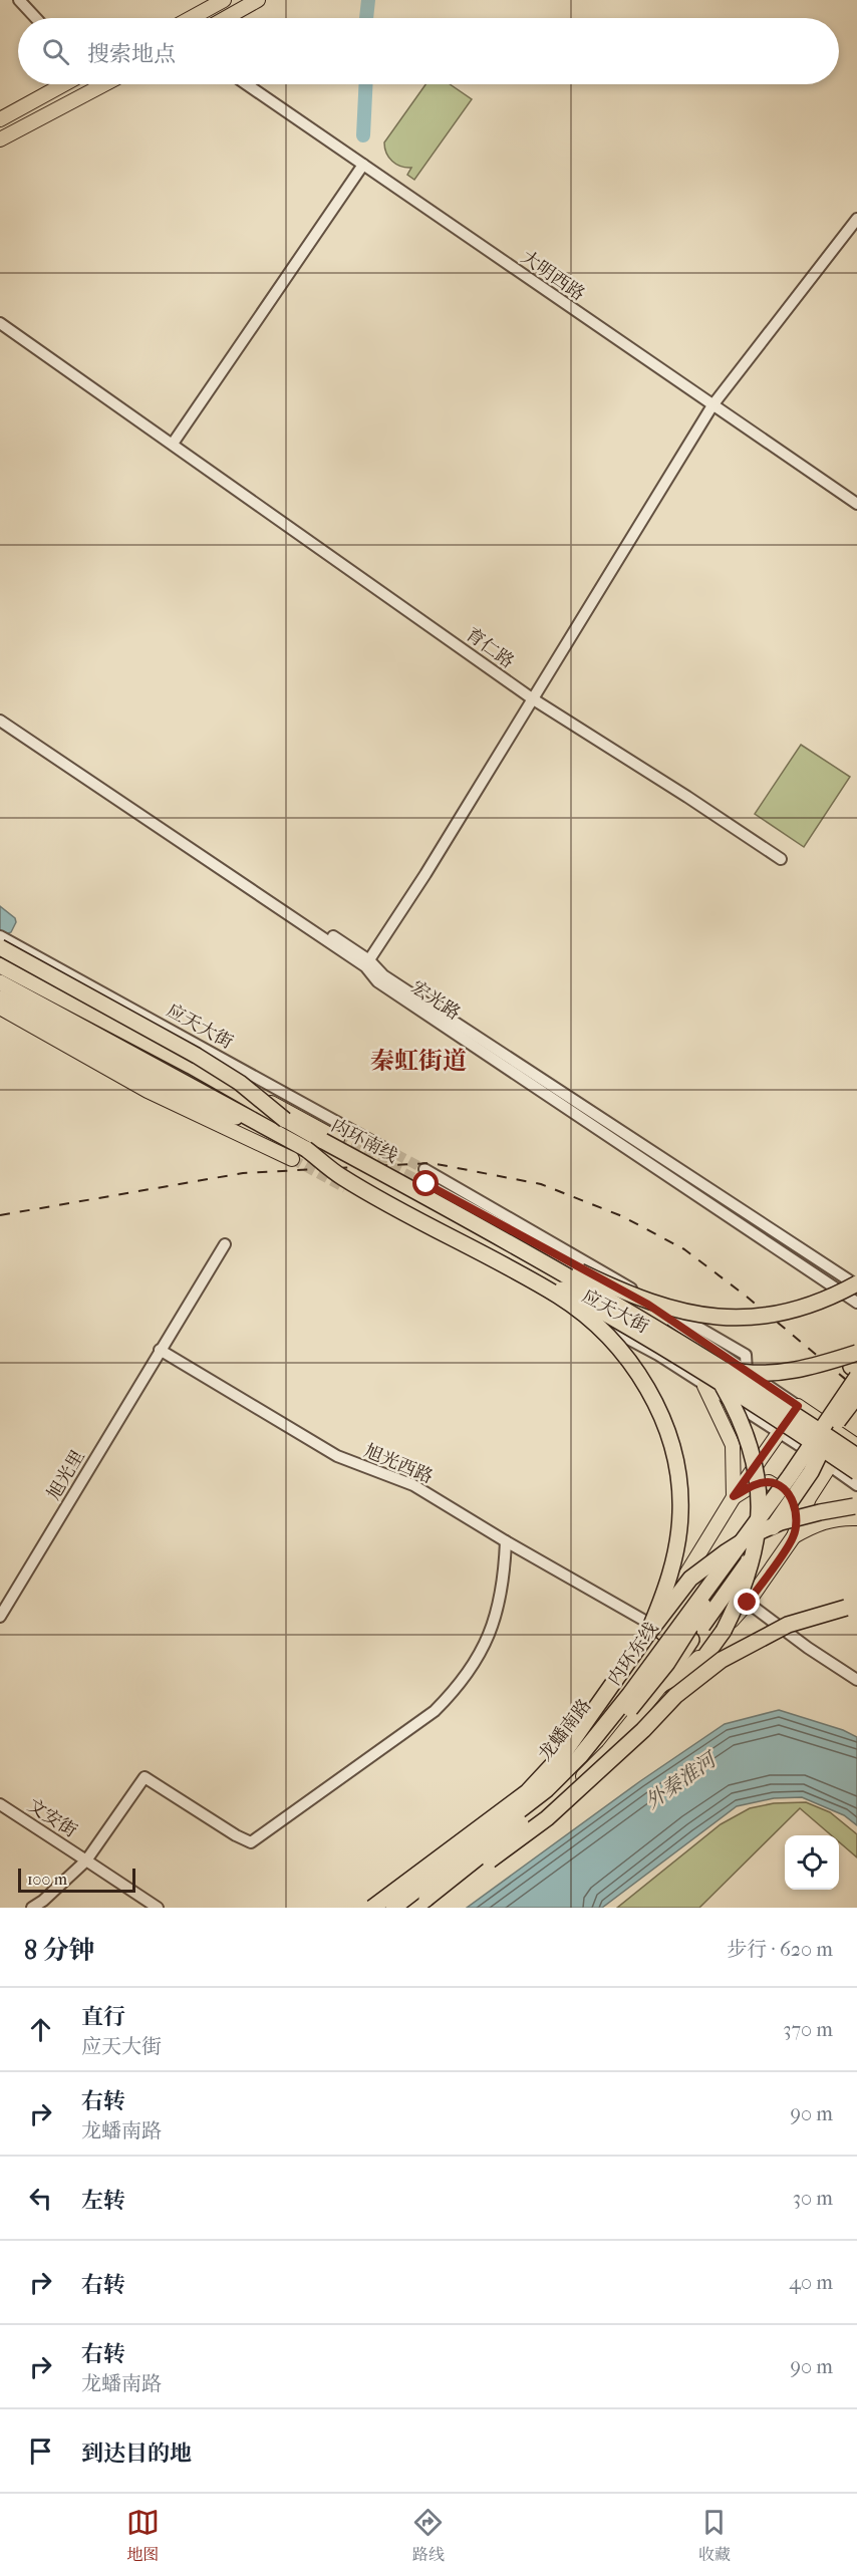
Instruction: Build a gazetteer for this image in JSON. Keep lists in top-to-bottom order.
{
  "streets": {
    "highway": ["内环南线", "内环东线"],
    "main road": ["应天大街", "龙蟠南路"],
    "street": [
      "大明西路",
      "育仁路",
      "宏光路",
      "旭光西路",
      "旭光里",
      "文安街"
    ]
  },
  "crossings": [
    ["应天大街", "内环南线"],
    ["旭光西路", "旭光里"]
  ],
  "districts": ["秦虹街道"],
  "water": ["外秦淮河"],
  "scale_bar": "100 m",
  "page": {
    "search": "搜索地点",
    "scale": "100 m",
    "heading": ["8 分钟", "步行 · 620 m"],
    "list": [
      ["直行", "应天大街", "370 m"],
      ["右转", "龙蟠南路", "90 m"],
      ["左转", "30 m"],
      ["右转", "40 m"],
      ["右转", "龙蟠南路", "90 m"],
      "到达目的地"
    ],
    "nav": ["地图", "路线", "收藏"]
  }
}
